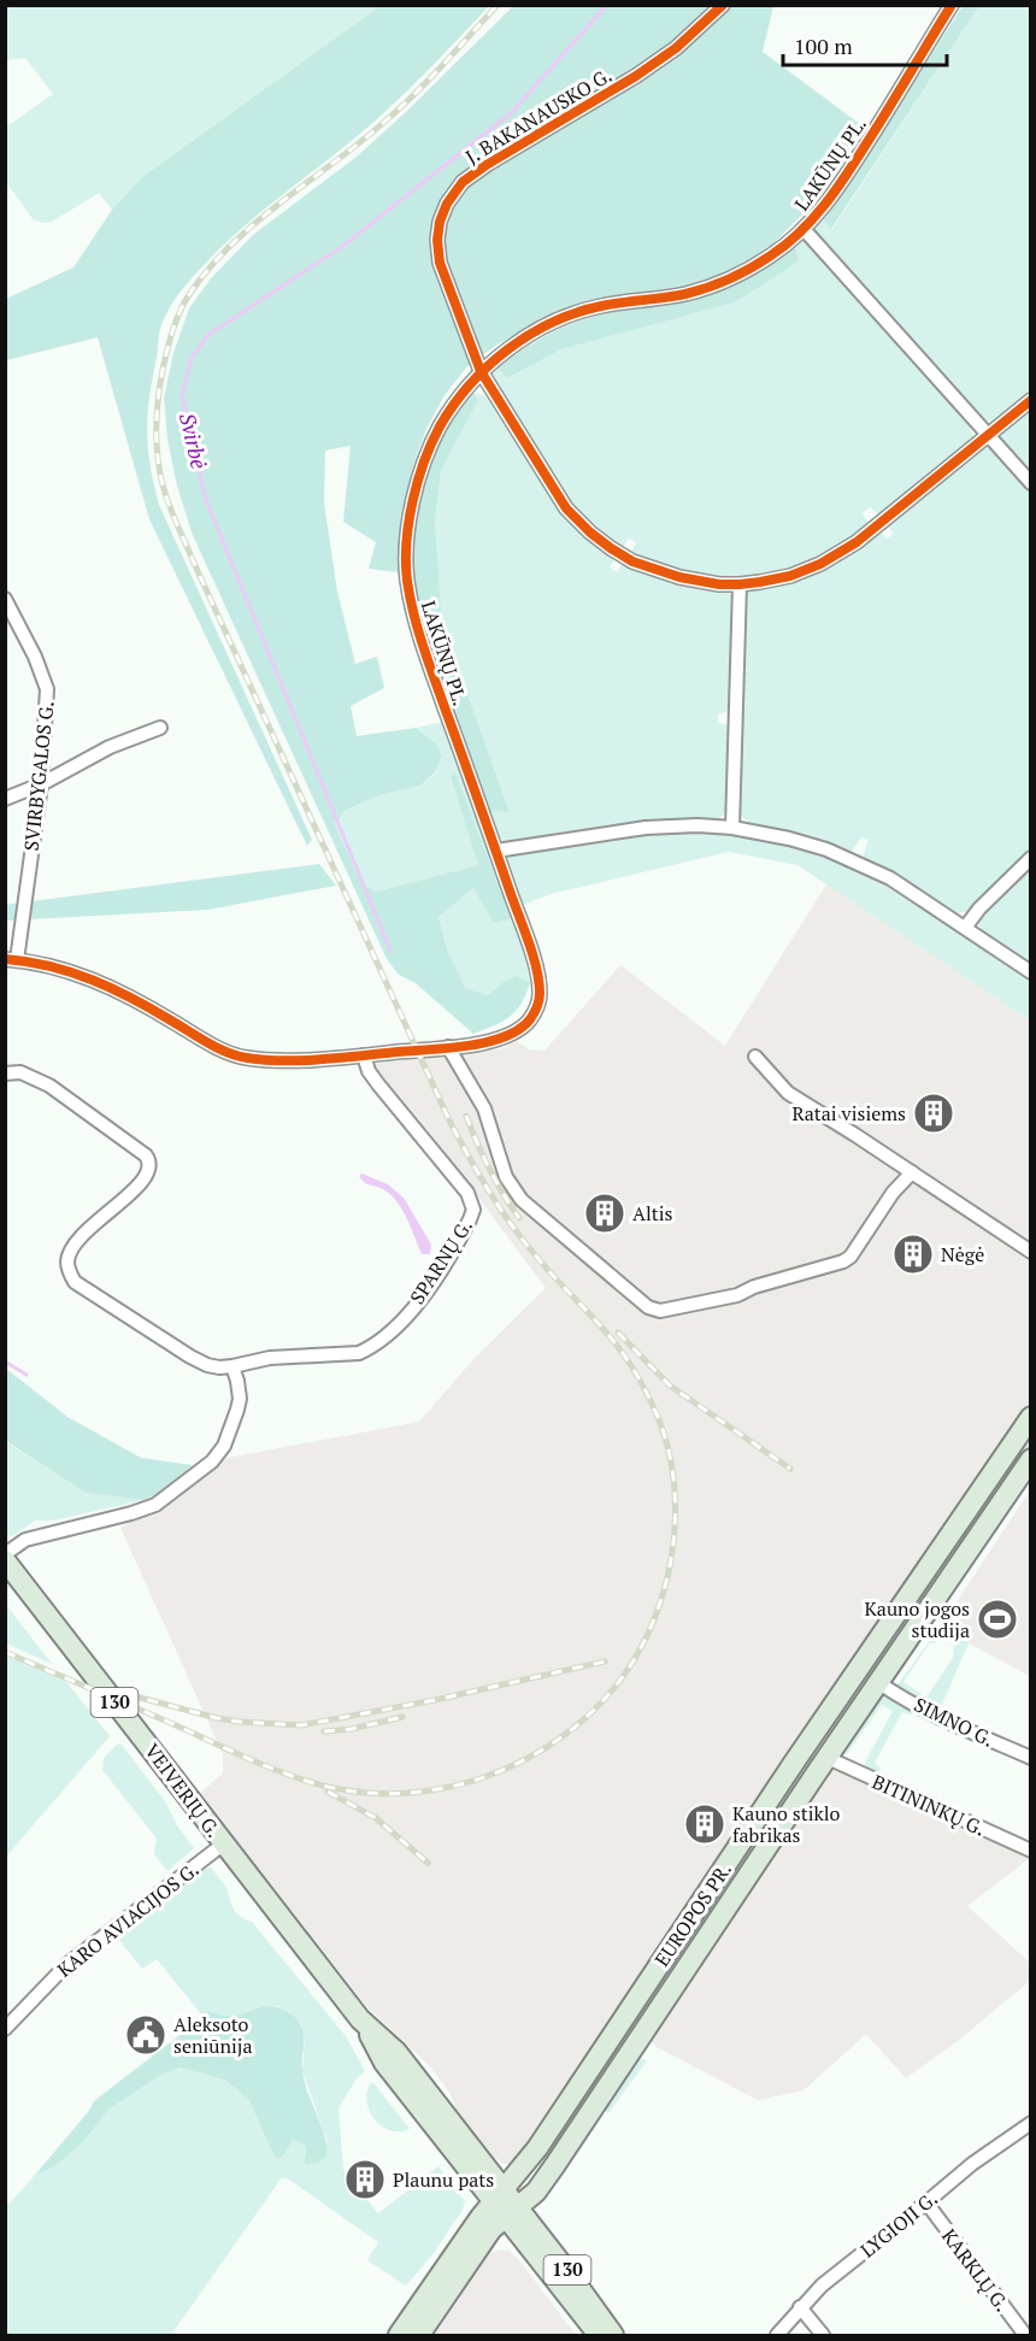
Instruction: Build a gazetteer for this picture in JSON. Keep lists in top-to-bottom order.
{
  "streets": {
    "main road": ["130", "VEIVERIŲ G.", "EUROPOS PR."],
    "street": [
      "J. BAKANAUSKO G.",
      "LAKŪNŲ PL.",
      "SVIRBYGALOS G.",
      "SPARNŲ G.",
      "SIMNO G.",
      "BITININKŲ G.",
      "KARO AVIACIJOS G.",
      "LYGIOJI G.",
      "KARKLŲ G."
    ]
  },
  "crossings": [
    ["J. BAKANAUSKO G.", "LAKŪNŲ PL."],
    ["LAKŪNŲ PL.", "SVIRBYGALOS G."],
    ["LAKŪNŲ PL.", "SPARNŲ G."],
    ["SIMNO G.", "EUROPOS PR."],
    ["VEIVERIŲ G.", "EUROPOS PR."],
    ["VEIVERIŲ G.", "KARO AVIACIJOS G."],
    ["BITININKŲ G.", "EUROPOS PR."],
    ["LYGIOJI G.", "KARKLŲ G."]
  ],
  "water": ["Svirbė"],
  "places": {
    "building": [
      "Ratai visiems",
      "Altis",
      "Nėgė",
      "Kauno stiklo fabrikas",
      "Plaunu pats"
    ],
    "sports": ["Kauno jogos studija"],
    "public building": ["Aleksoto seniūnija"]
  },
  "scale_bar": "100 m"
}
